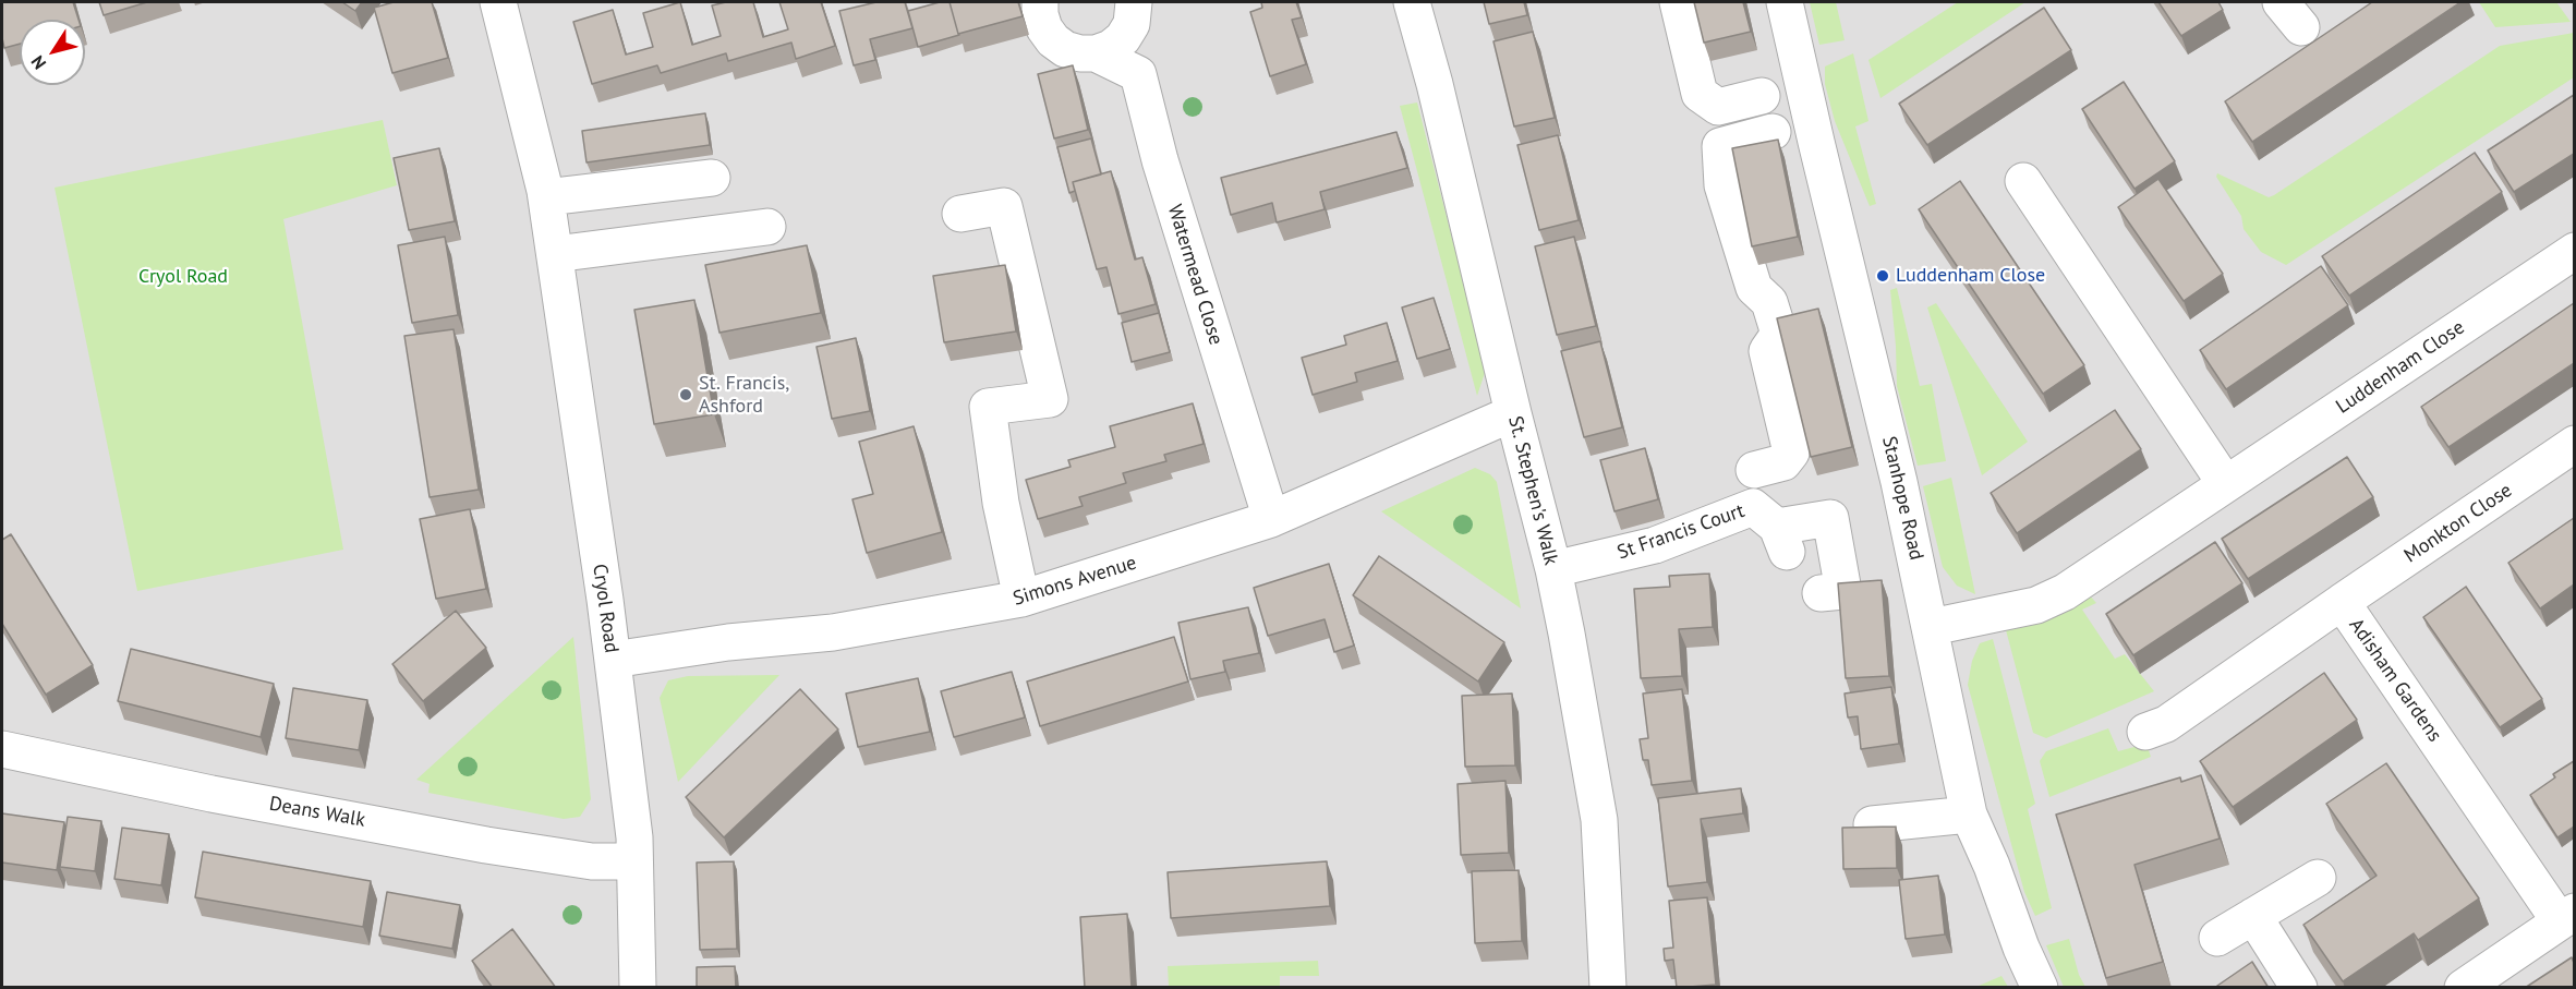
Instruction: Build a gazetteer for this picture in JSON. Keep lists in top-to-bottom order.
{
  "streets": {
    "street": [
      "Watermead Close",
      "Luddenham Close",
      "St. Stephen's Walk",
      "Stanhope Road",
      "Monkton Close",
      "St Francis Court",
      "Simons Avenue",
      "Cryol Road",
      "Adisham Gardens",
      "Deans Walk"
    ]
  },
  "crossings": [
    ["Watermead Close", "Simons Avenue"],
    ["Luddenham Close", "Stanhope Road"],
    ["St. Stephen's Walk", "St Francis Court"],
    ["St. Stephen's Walk", "Simons Avenue"],
    ["Monkton Close", "Adisham Gardens"],
    ["Simons Avenue", "Cryol Road"],
    ["Cryol Road", "Deans Walk"]
  ],
  "parks": ["Cryol Road"],
  "places": ["Luddenham Close", "St. Francis, Ashford"],
  "north": "bottom left"
}
